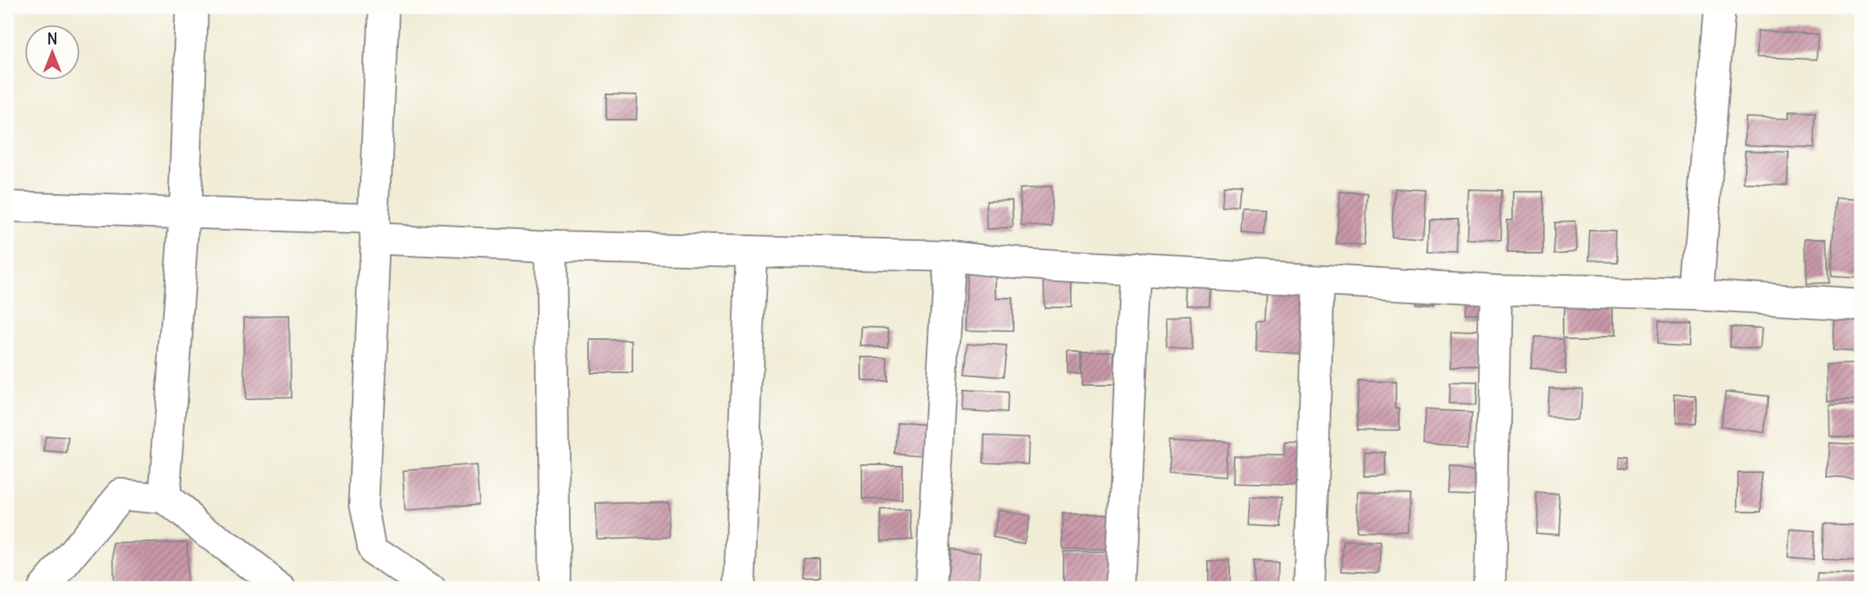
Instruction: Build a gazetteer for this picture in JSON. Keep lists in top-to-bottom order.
{
  "north": "top"
}
